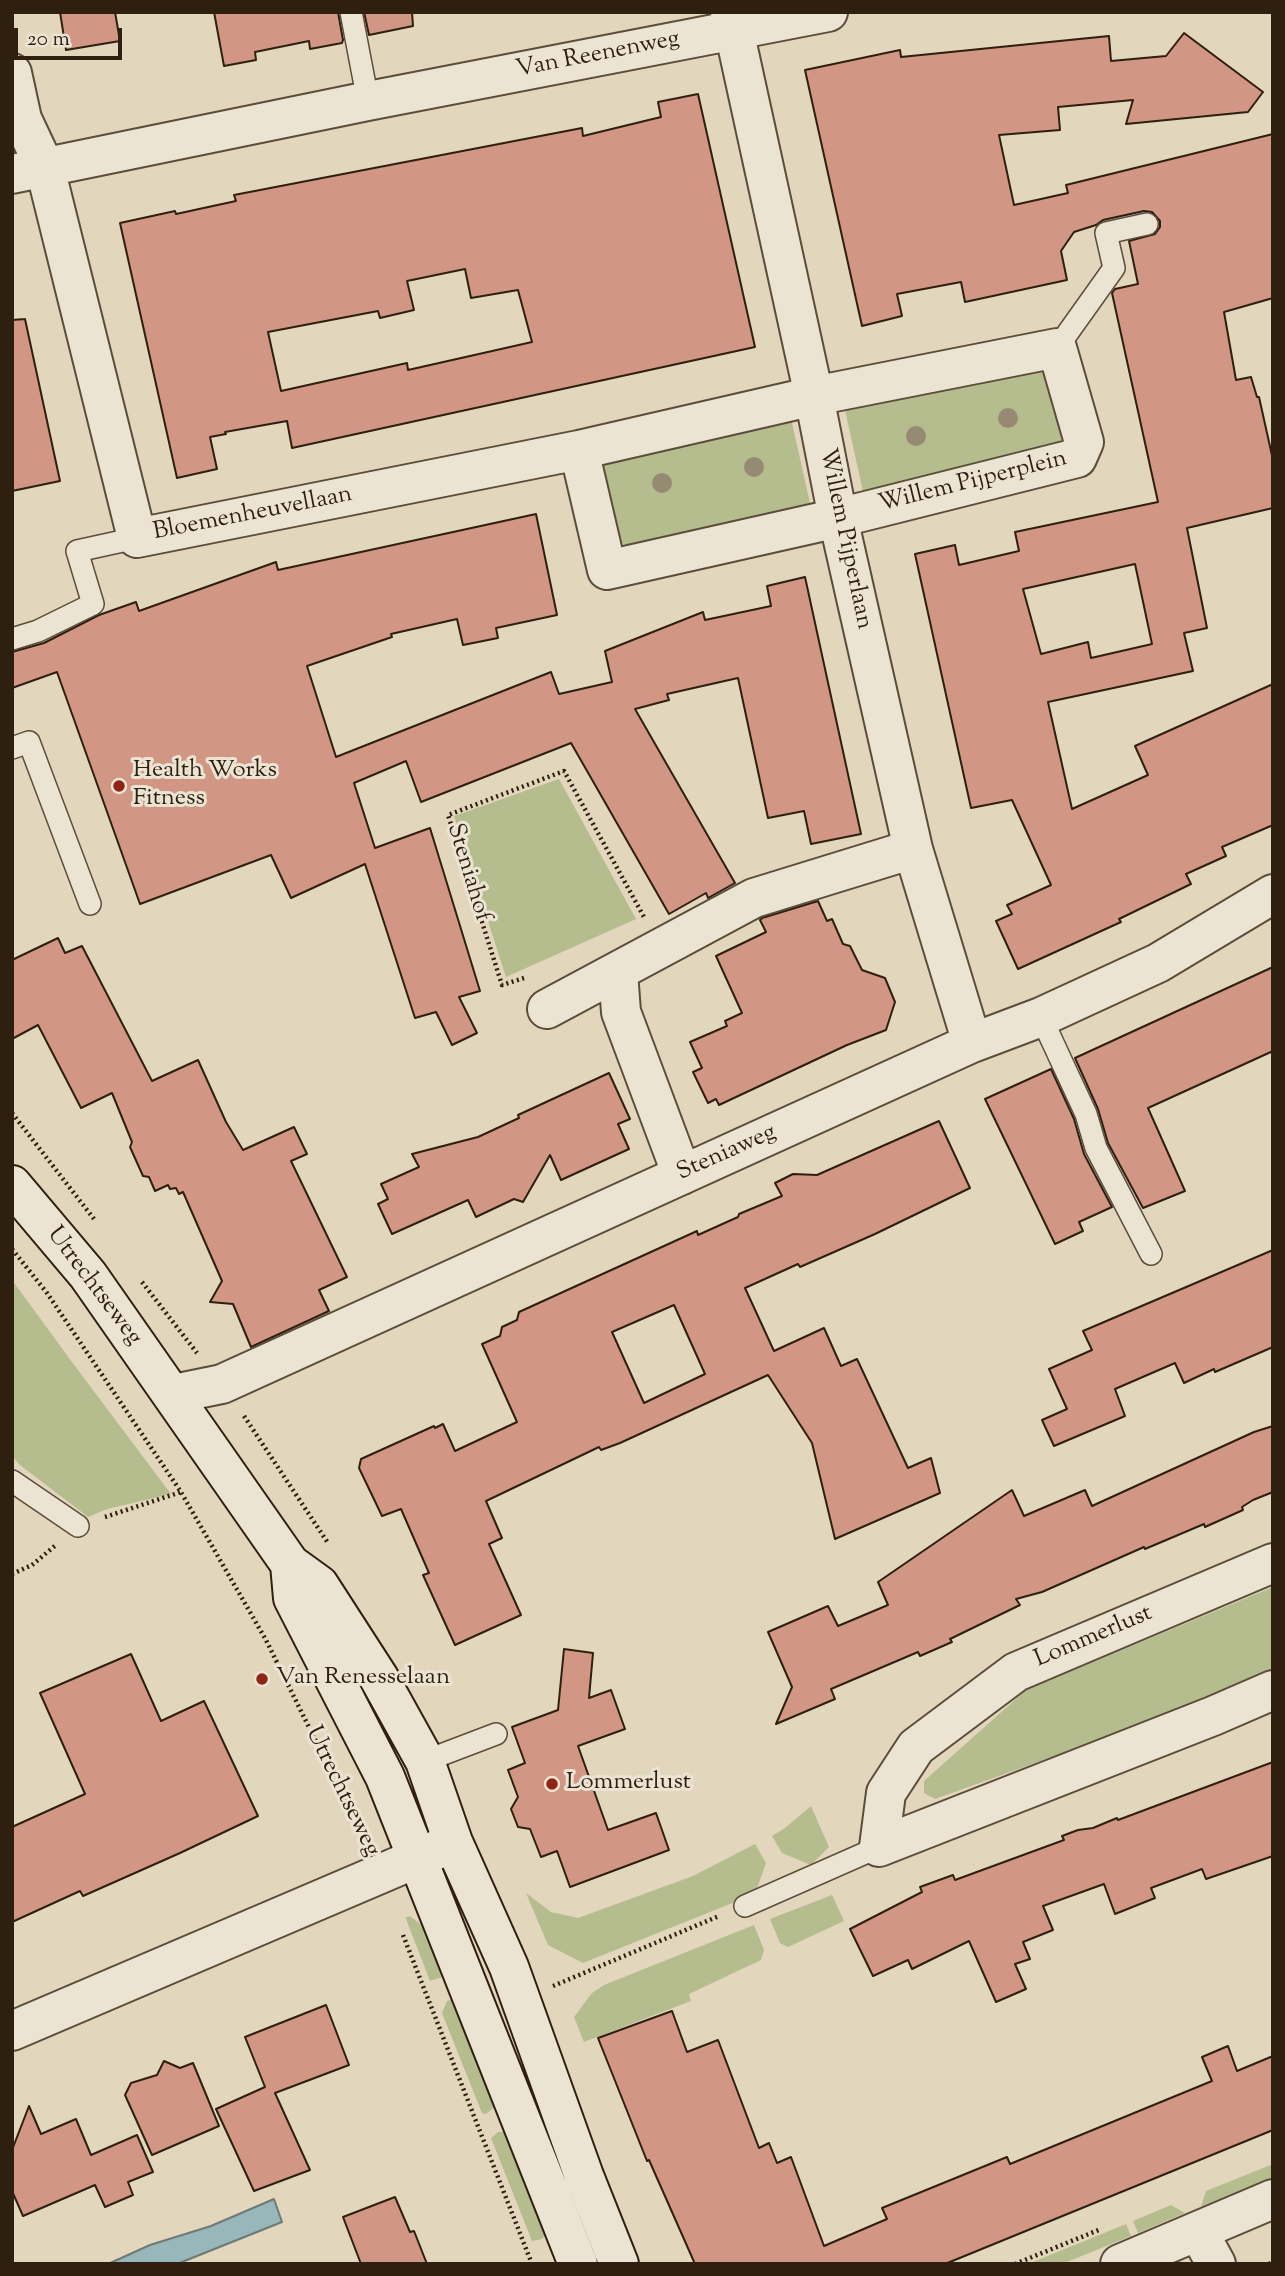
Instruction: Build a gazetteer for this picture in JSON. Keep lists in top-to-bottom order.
{
  "streets": {
    "street": [
      "Van Reenenweg",
      "Willem Pijperplein",
      "Bloemenheuvellaan",
      "Willem Pijperlaan",
      "Steniaweg",
      "Utrechtseweg",
      "Lommerlust"
    ],
    "path": ["Steniahof"]
  },
  "crossings": [
    ["Van Reenenweg", "Bloemenheuvellaan"],
    ["Van Reenenweg", "Willem Pijperlaan"],
    ["Willem Pijperplein", "Bloemenheuvellaan"],
    ["Willem Pijperplein", "Willem Pijperlaan"],
    ["Willem Pijperlaan", "Steniaweg"],
    ["Steniaweg", "Utrechtseweg"]
  ],
  "places": ["Health Works Fitness", "Van Renesselaan", "Lommerlust"],
  "scale_bar": "20 m"
}
